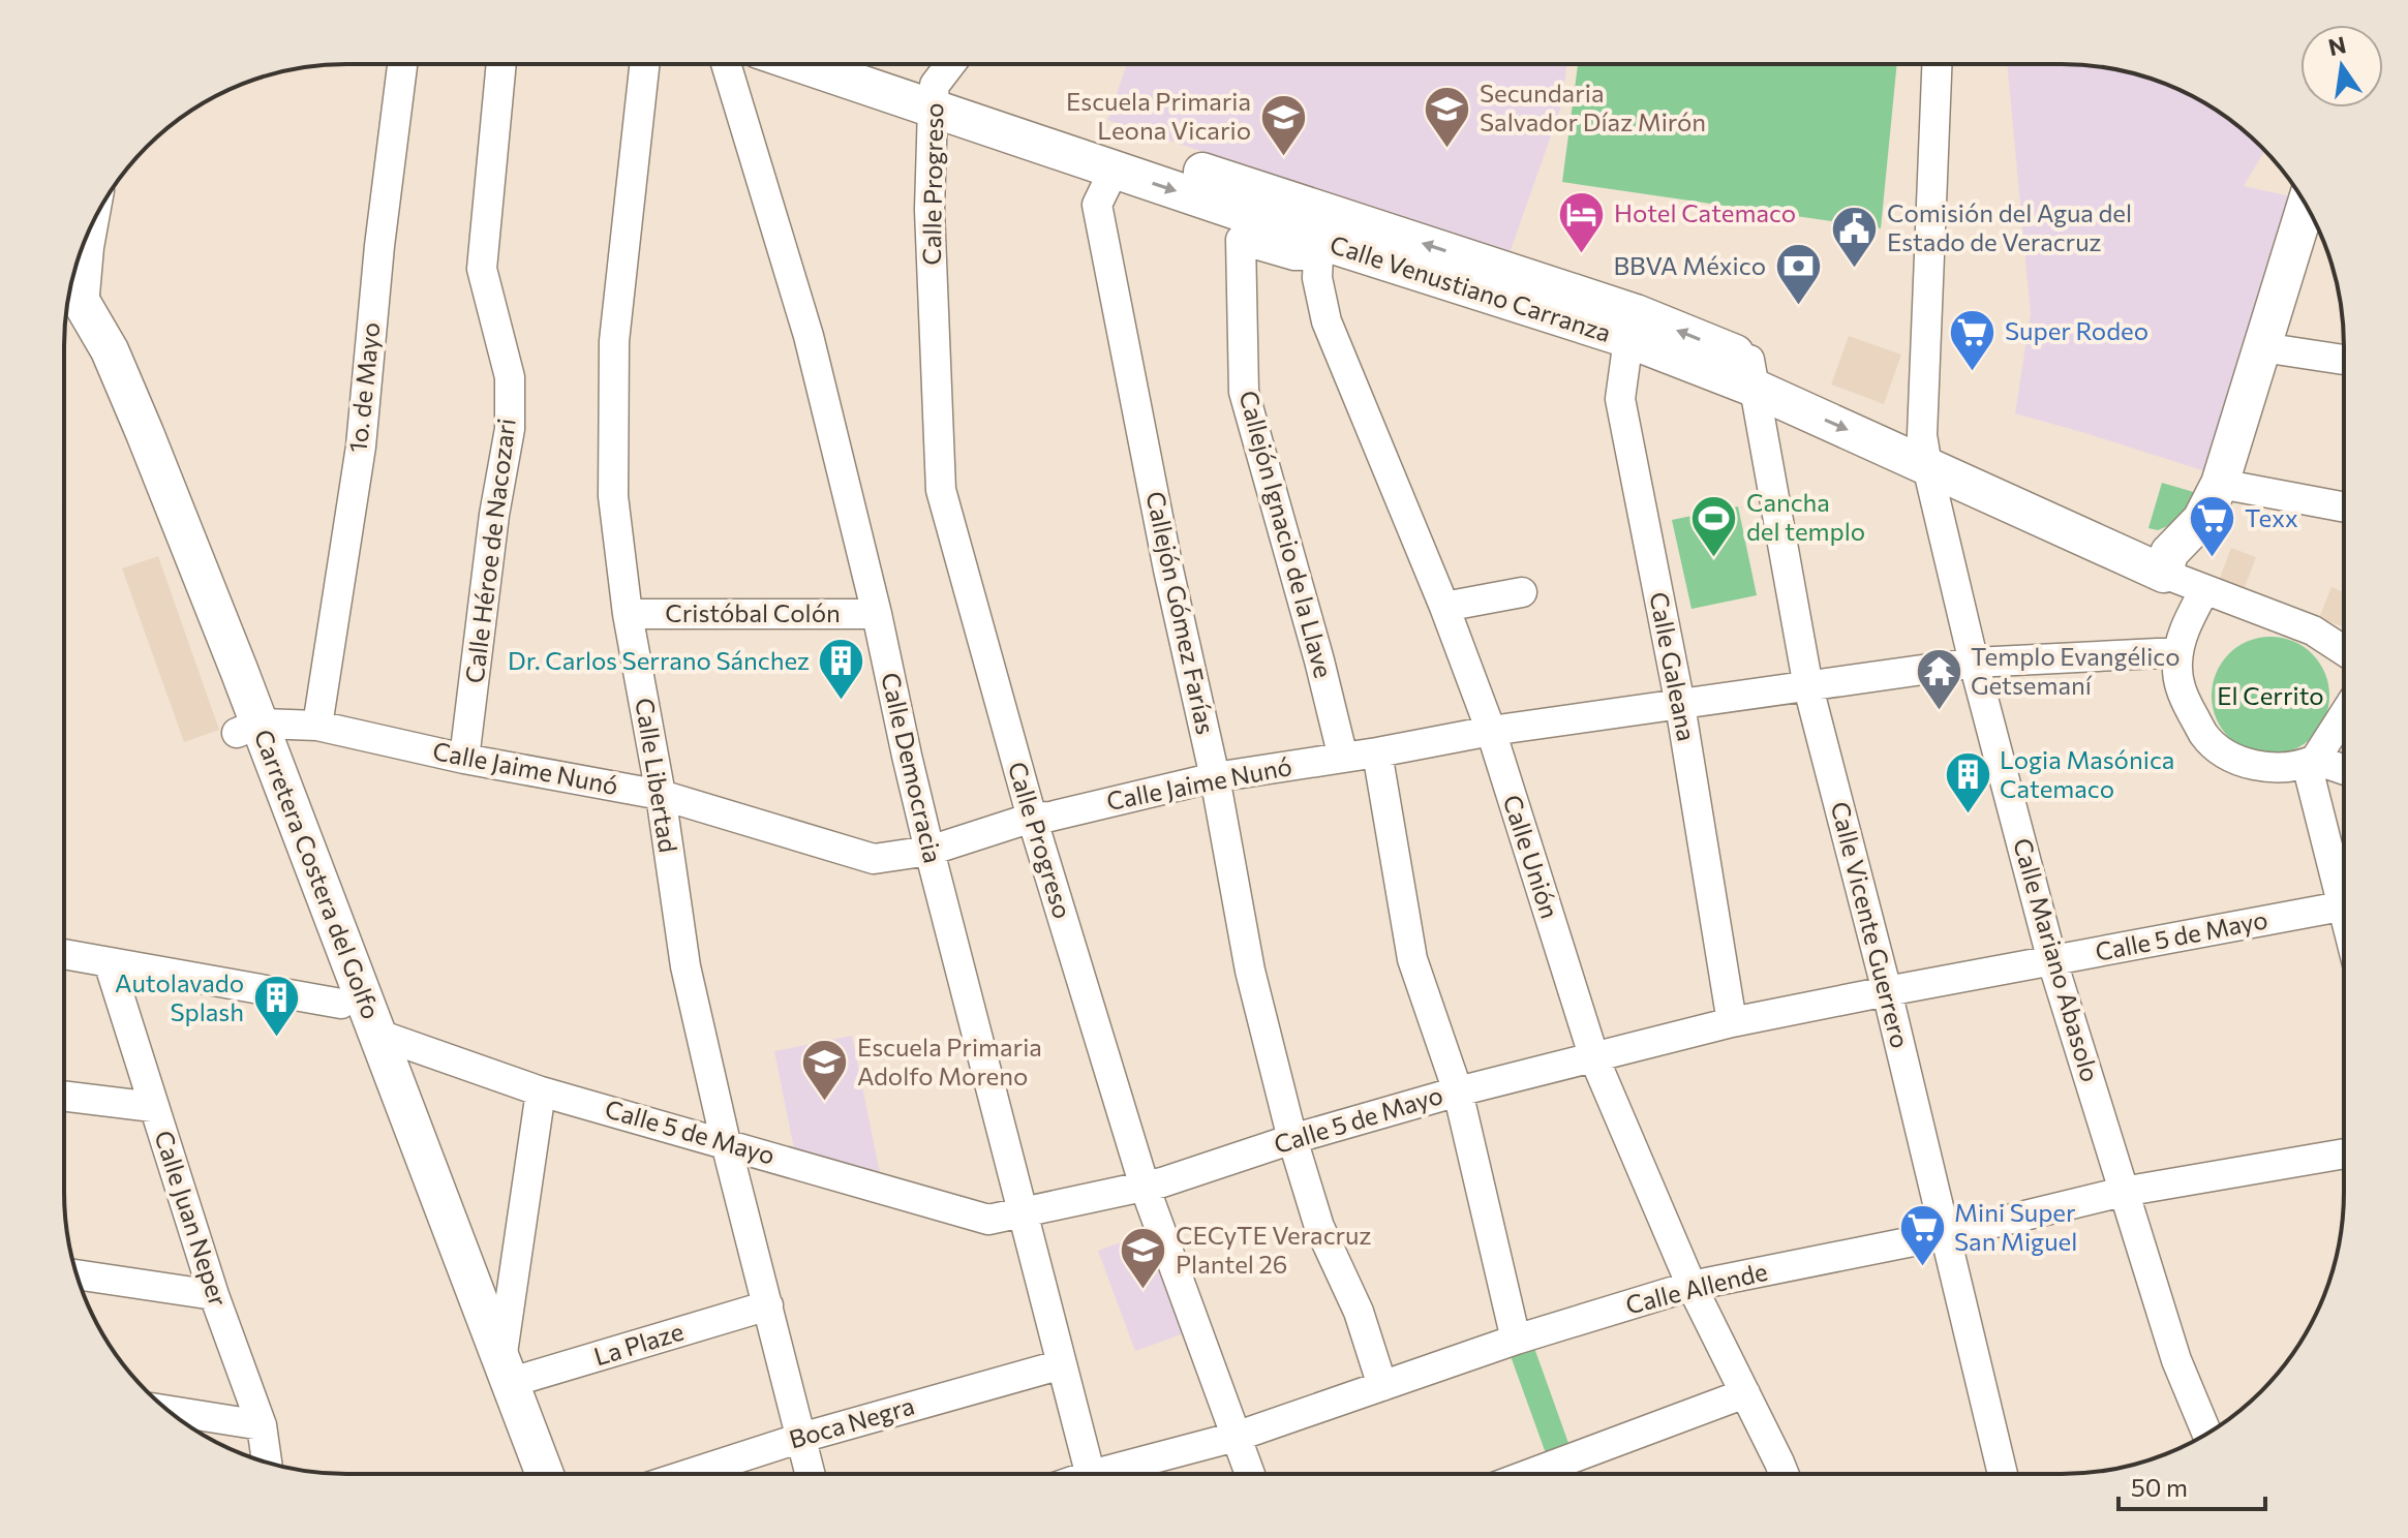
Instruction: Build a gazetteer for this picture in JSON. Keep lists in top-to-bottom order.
{
  "streets": {
    "main road": ["Calle Venustiano Carranza", "Carretera Costera del Golfo"],
    "street": [
      "Calle Progreso",
      "1o. de Mayo",
      "Callejón Ignacio de la Llave",
      "Calle Héroe de Nacozari",
      "Callejón Gómez Farías",
      "Cristóbal Colón",
      "Calle Galeana",
      "Calle Democracia",
      "Calle Jaime Nunó",
      "Calle Libertad",
      "Calle Unión",
      "Calle Vicente Guerrero",
      "Calle 5 de Mayo",
      "Calle Mariano Abasolo",
      "Calle Juan Neper",
      "Calle Allende",
      "La Plaze",
      "Boca Negra"
    ]
  },
  "crossings": [
    ["Calle Progreso", "Calle Venustiano Carranza"],
    ["Calle Progreso", "Calle Jaime Nunó"],
    ["Calle Progreso", "Calle 5 de Mayo"],
    ["Calle Progreso", "Calle Allende"],
    ["Calle Venustiano Carranza", "Callejón Ignacio de la Llave"],
    ["Calle Venustiano Carranza", "Callejón Gómez Farías"],
    ["Calle Venustiano Carranza", "Calle Galeana"],
    ["Calle Venustiano Carranza", "Calle Unión"],
    ["Calle Venustiano Carranza", "Calle Vicente Guerrero"],
    ["Calle Venustiano Carranza", "Calle Mariano Abasolo"],
    ["1o. de Mayo", "Calle Jaime Nunó"],
    ["Callejón Ignacio de la Llave", "Calle Jaime Nunó"],
    ["Callejón Ignacio de la Llave", "Calle Unión"],
    ["Calle Héroe de Nacozari", "Calle Jaime Nunó"],
    ["Callejón Gómez Farías", "Calle Jaime Nunó"],
    ["Callejón Gómez Farías", "Calle 5 de Mayo"],
    ["Callejón Gómez Farías", "Calle Allende"],
    ["Cristóbal Colón", "Calle Democracia"],
    ["Cristóbal Colón", "Calle Libertad"],
    ["Calle Galeana", "Calle Jaime Nunó"],
    ["Calle Galeana", "Calle 5 de Mayo"],
    ["Calle Democracia", "Calle Jaime Nunó"],
    ["Calle Democracia", "Calle 5 de Mayo"],
    ["Calle Democracia", "Boca Negra"],
    ["Calle Jaime Nunó", "Calle Libertad"],
    ["Calle Jaime Nunó", "Calle Unión"],
    ["Calle Jaime Nunó", "Carretera Costera del Golfo"],
    ["Calle Jaime Nunó", "Calle Vicente Guerrero"],
    ["Calle Jaime Nunó", "Calle Mariano Abasolo"],
    ["Calle Libertad", "Calle 5 de Mayo"],
    ["Calle Libertad", "La Plaze"],
    ["Calle Libertad", "Boca Negra"],
    ["Calle Unión", "Calle 5 de Mayo"],
    ["Calle Unión", "Calle Allende"],
    ["Carretera Costera del Golfo", "Calle 5 de Mayo"],
    ["Carretera Costera del Golfo", "La Plaze"],
    ["Calle Vicente Guerrero", "Calle 5 de Mayo"],
    ["Calle Vicente Guerrero", "Calle Allende"],
    ["Calle 5 de Mayo", "Calle Mariano Abasolo"],
    ["Calle Mariano Abasolo", "Calle Allende"]
  ],
  "parks": ["El Cerrito"],
  "places": {
    "school or university": [
      "Secundaria Salvador Díaz Mirón",
      "Escuela Primaria Leona Vicario",
      "Escuela Primaria Adolfo Moreno",
      "CECyTE Veracruz Plantel 26"
    ],
    "hotel": ["Hotel Catemaco"],
    "public building": ["Comisión del Agua del Estado de Veracruz"],
    "bank": ["BBVA México"],
    "supermarket": ["Super Rodeo", "Texx", "Mini Super San Miguel"],
    "sports": ["Cancha del templo"],
    "building": ["Dr. Carlos Serrano Sánchez", "Logia Masónica Catemaco", "Autolavado Splash"],
    "temple": ["Templo Evangélico Getsemaní"]
  },
  "scale_bar": "50 m",
  "north": "top"
}
